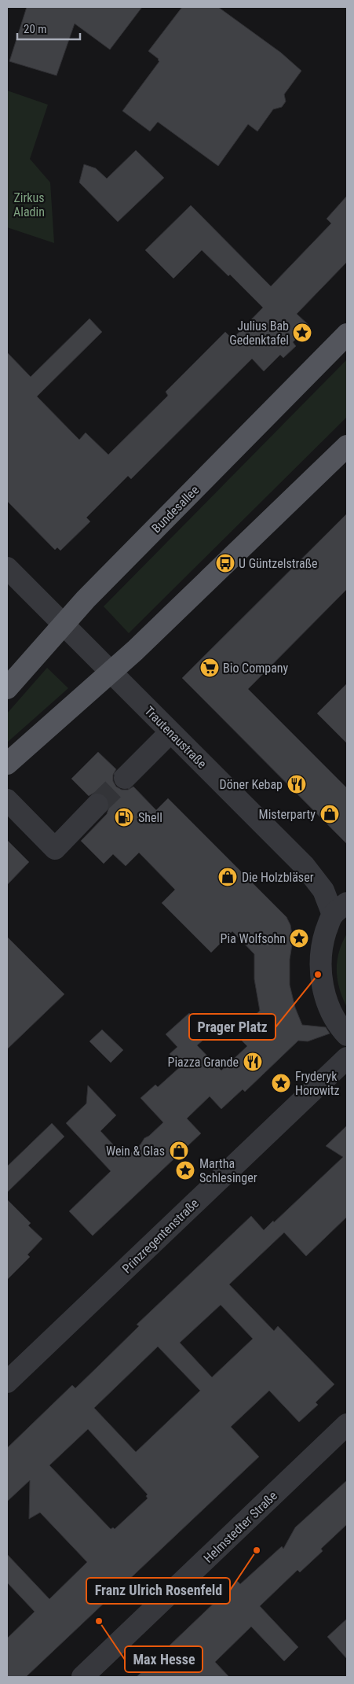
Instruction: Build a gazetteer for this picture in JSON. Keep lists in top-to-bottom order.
{
  "streets": {
    "main road": ["Bundesallee"],
    "street": ["Trautenaustraße", "Prinzregentenstraße", "Helmstedter Straße"]
  },
  "crossings": [
    ["Bundesallee", "Trautenaustraße"]
  ],
  "parks": ["Zirkus Aladin"],
  "places": {
    "place": [
      "Julius Bab Gedenktafel",
      "Pia Wolfsohn",
      "Fryderyk Horowitz",
      "Martha Schlesinger"
    ],
    "bus stop": ["U Güntzelstraße"],
    "supermarket": ["Bio Company"],
    "restaurant": ["Döner Kebap", "Piazza Grande"],
    "shop": ["Misterparty", "Die Holzbläser", "Wein & Glas"],
    "fuel station": ["Shell"],
    "other": ["Prager Platz", "Franz Ulrich Rosenfeld", "Max Hesse"]
  },
  "scale_bar": "20 m"
}
